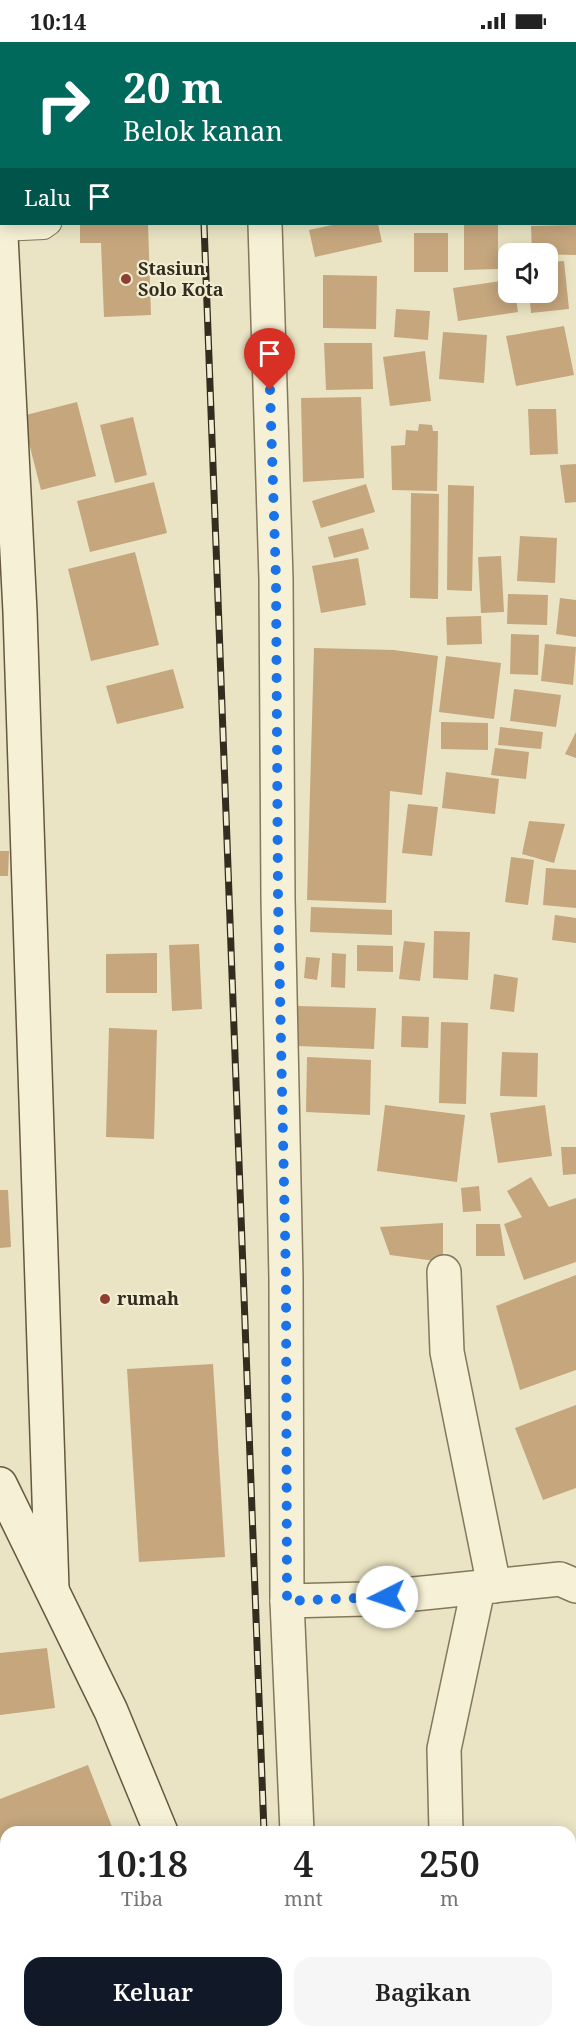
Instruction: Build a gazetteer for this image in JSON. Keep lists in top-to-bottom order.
{
  "places": ["Stasiun Solo Kota", "rumah"],
  "page": {
    "status": "10:14",
    "turn": ["20 m", "Belok kanan"],
    "then": "Lalu",
    "eta": [
      "10:18",
      "Tiba",
      "4",
      "mnt",
      "250",
      "m"
    ],
    "buttons": ["Keluar", "Bagikan"]
  }
}
